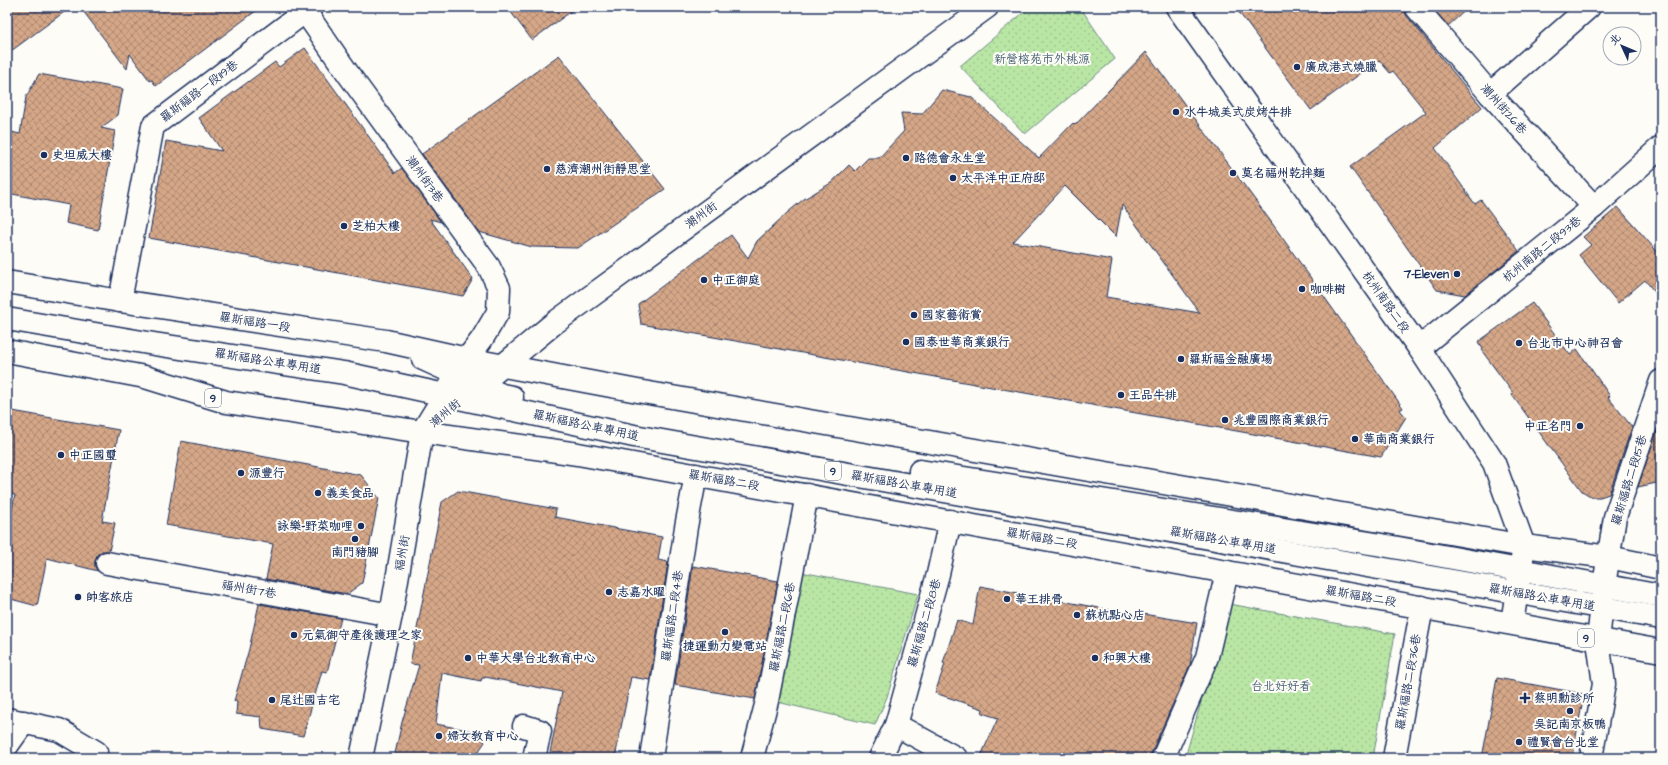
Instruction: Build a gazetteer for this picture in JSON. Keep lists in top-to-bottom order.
{
  "streets": {
    "main road": [
      "羅斯福路一段119巷",
      "潮州街26巷",
      "潮州街3巷",
      "潮州街",
      "杭州南路二段93巷",
      "杭州南路二段",
      "羅斯福路一段",
      "羅斯福路公車專用道",
      "9",
      "羅斯福路二段",
      "羅斯福路二段15巷",
      "福州街",
      "福州街7巷",
      "羅斯福路二段4巷",
      "羅斯福路二段8巷",
      "羅斯福路二段6巷",
      "羅斯福路二段36巷"
    ]
  },
  "crossings": [
    ["羅斯福路一段119巷", "潮州街3巷"],
    ["羅斯福路一段119巷", "羅斯福路一段"],
    ["潮州街26巷", "杭州南路二段93巷"],
    ["潮州街3巷", "羅斯福路一段"],
    ["潮州街3巷", "福州街"],
    ["潮州街", "羅斯福路公車專用道"],
    ["潮州街", "福州街"],
    ["杭州南路二段93巷", "杭州南路二段"],
    ["杭州南路二段", "羅斯福路公車專用道"],
    ["杭州南路二段", "羅斯福路二段"],
    ["羅斯福路一段", "福州街"],
    ["羅斯福路公車專用道", "羅斯福路二段15巷"],
    ["羅斯福路公車專用道", "福州街"],
    ["9", "羅斯福路二段"],
    ["9", "福州街"],
    ["羅斯福路二段", "羅斯福路二段15巷"],
    ["羅斯福路二段", "福州街"],
    ["羅斯福路二段", "羅斯福路二段4巷"],
    ["羅斯福路二段", "羅斯福路二段8巷"],
    ["羅斯福路二段", "羅斯福路二段6巷"],
    ["羅斯福路二段", "羅斯福路二段36巷"],
    ["福州街", "福州街7巷"]
  ],
  "parks": ["新營榕苑市外桃源", "台北好好看"],
  "places": {
    "other": [
      "廣成港式燒臘",
      "水牛城美式炭烤牛排",
      "史坦威大樓",
      "路德會永生堂",
      "慈濟潮州街靜思堂",
      "莫名福州乾拌麵",
      "太平洋中正府邸",
      "芝柏大樓",
      "7-Eleven",
      "中正御庭",
      "咖啡樹",
      "國家藝術賞",
      "國泰世華商業銀行",
      "台北市中心神召會",
      "羅斯福金融廣場",
      "王品牛排",
      "兆豐國際商業銀行",
      "中正名門",
      "華南商業銀行",
      "中正國璽",
      "源豐行",
      "義美食品",
      "詠樂-野菜咖哩",
      "南門豬腳",
      "志嘉水曜",
      "帥客旅店",
      "華王排骨",
      "蘇杭點心店",
      "捷運動力變電站",
      "元氣御守產後護理之家",
      "中華大學台北教育中心",
      "和興大樓",
      "尾辻國吉宅",
      "吳記南京板鴨",
      "婦女教育中心",
      "禮賢會台北堂"
    ],
    "health": ["蔡明勳診所"]
  },
  "north": "top left"
}
